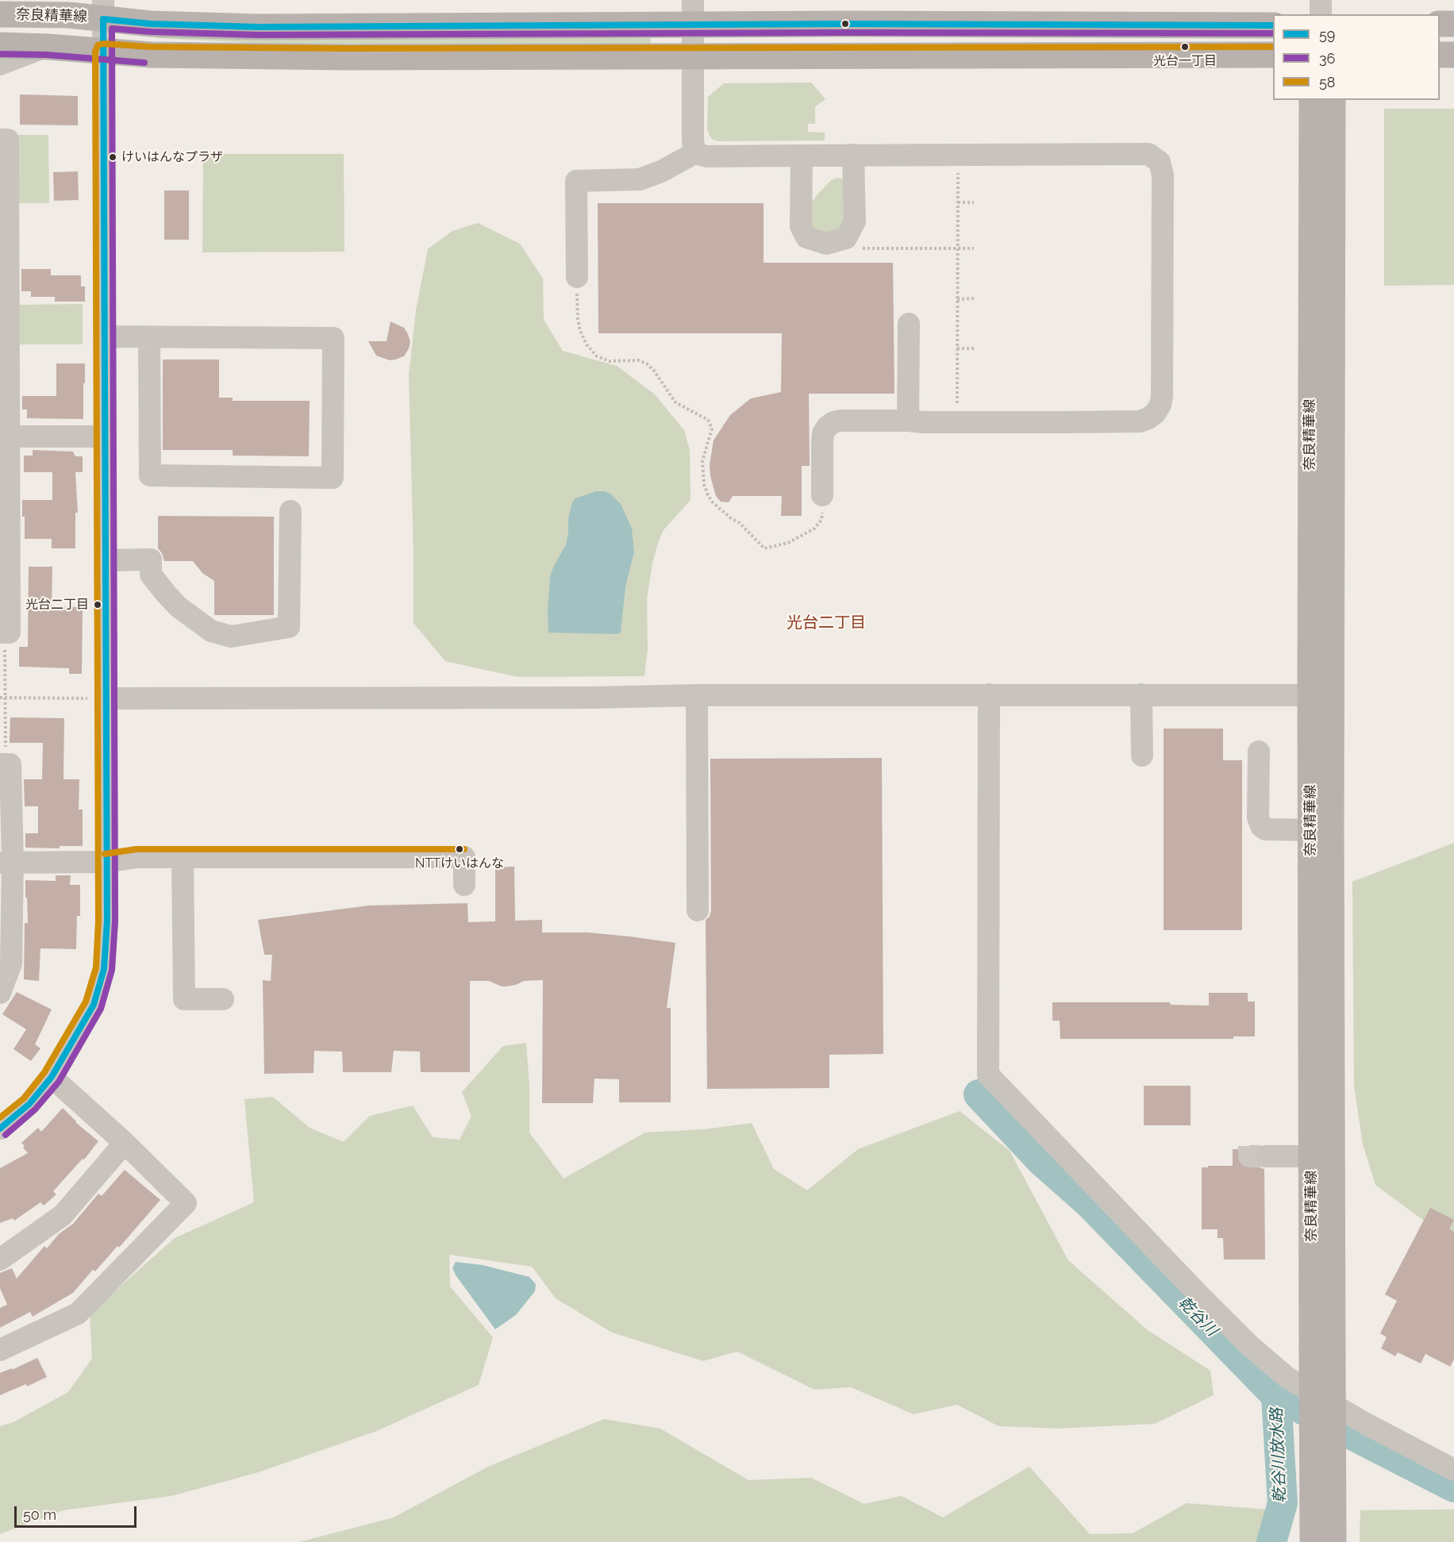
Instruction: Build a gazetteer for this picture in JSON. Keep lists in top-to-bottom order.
{
  "streets": {
    "main road": ["奈良精華線"]
  },
  "districts": ["光台二丁目"],
  "water": ["乾谷川", "乾谷川放水路"],
  "places": [
    "光台一丁目",
    "けいはんなプラザ",
    "光台二丁目",
    "NTTけいはんな"
  ],
  "lines": ["transit line 59", "transit line 36", "transit line 58"],
  "legend": ["59", "36", "58"],
  "scale_bar": "50 m"
}
